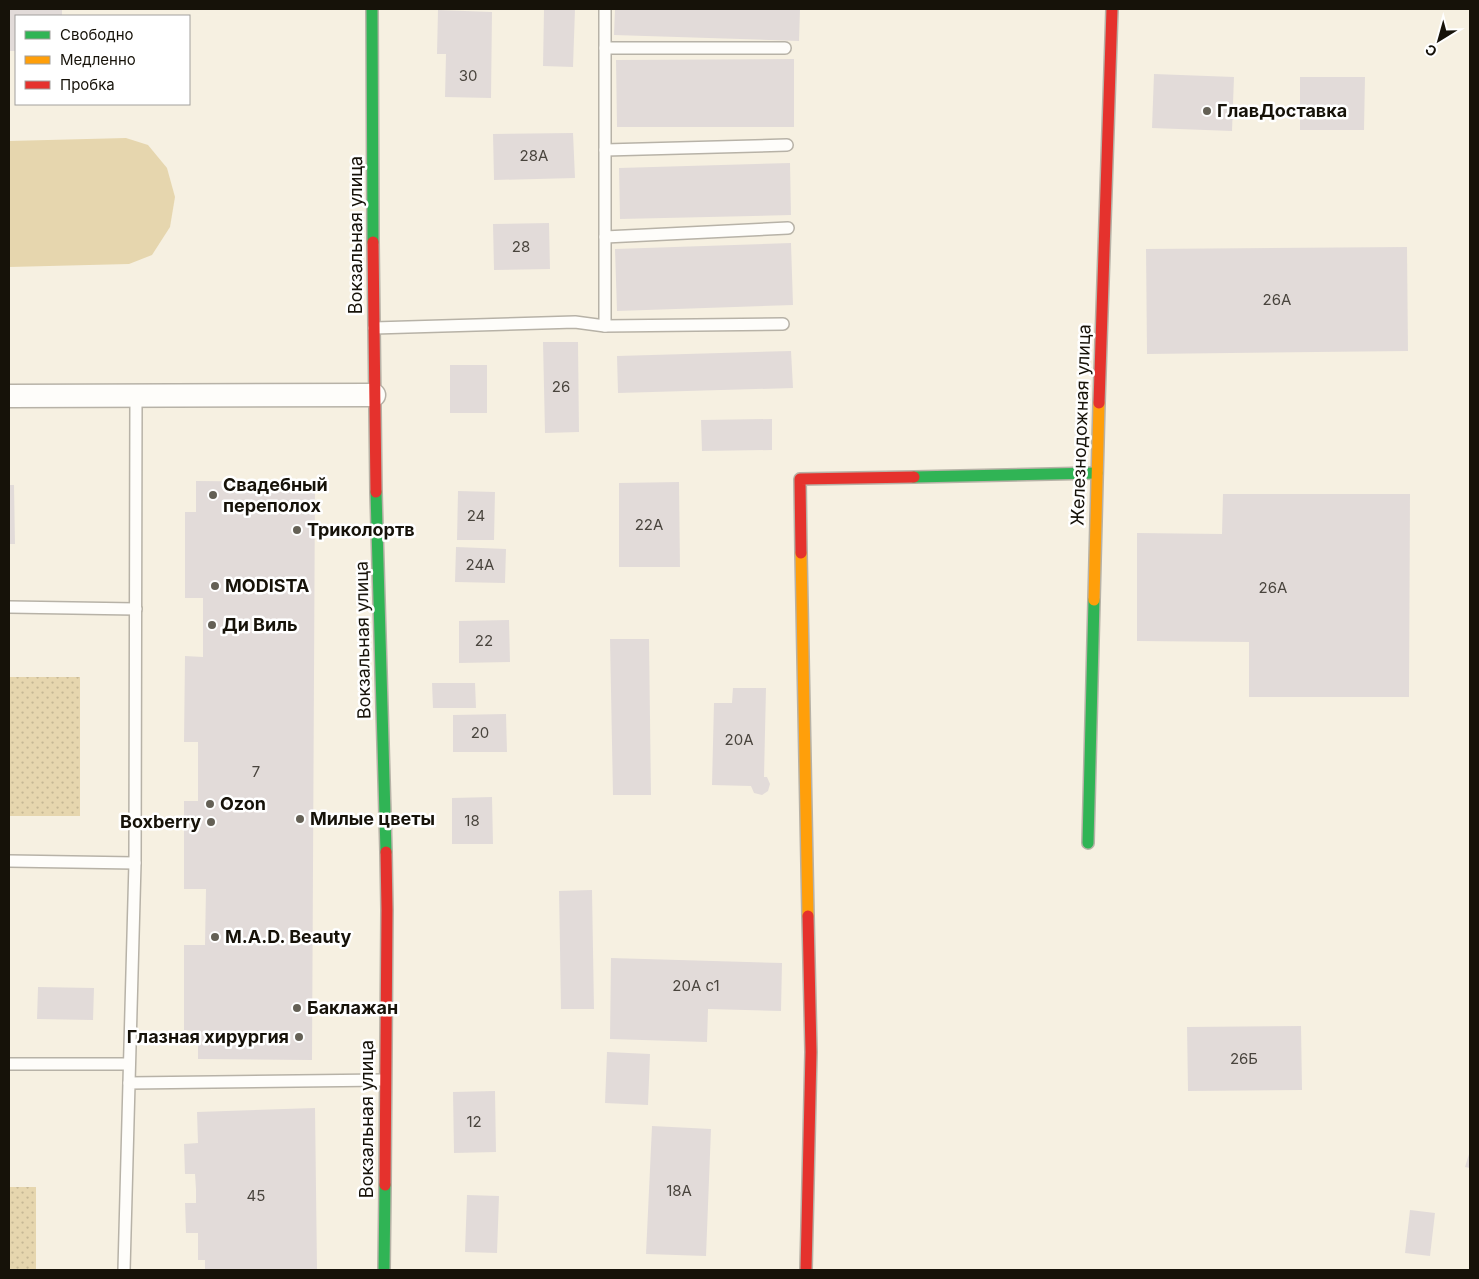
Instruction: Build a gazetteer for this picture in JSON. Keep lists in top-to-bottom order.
{
  "streets": {
    "street": ["Вокзальная улица", "Железнодожная улица"]
  },
  "places": [
    "ГлавДоставка",
    "Свадебный переполох",
    "Триколортв",
    "MODISTA",
    "Ди Виль",
    "Ozon",
    "Милые цветы",
    "Boxberry",
    "M.A.D. Beauty",
    "Баклажан",
    "Глазная хирургия"
  ],
  "house_numbers": [
    "30",
    "28А",
    "28",
    "26А",
    "26",
    "24",
    "22А",
    "24А",
    "26А",
    "22",
    "20",
    "20А",
    "7",
    "18",
    "20А с1",
    "26Б",
    "12",
    "18А",
    "45"
  ],
  "legend": ["Свободно", "Медленно", "Пробка"],
  "north": "bottom left"
}
